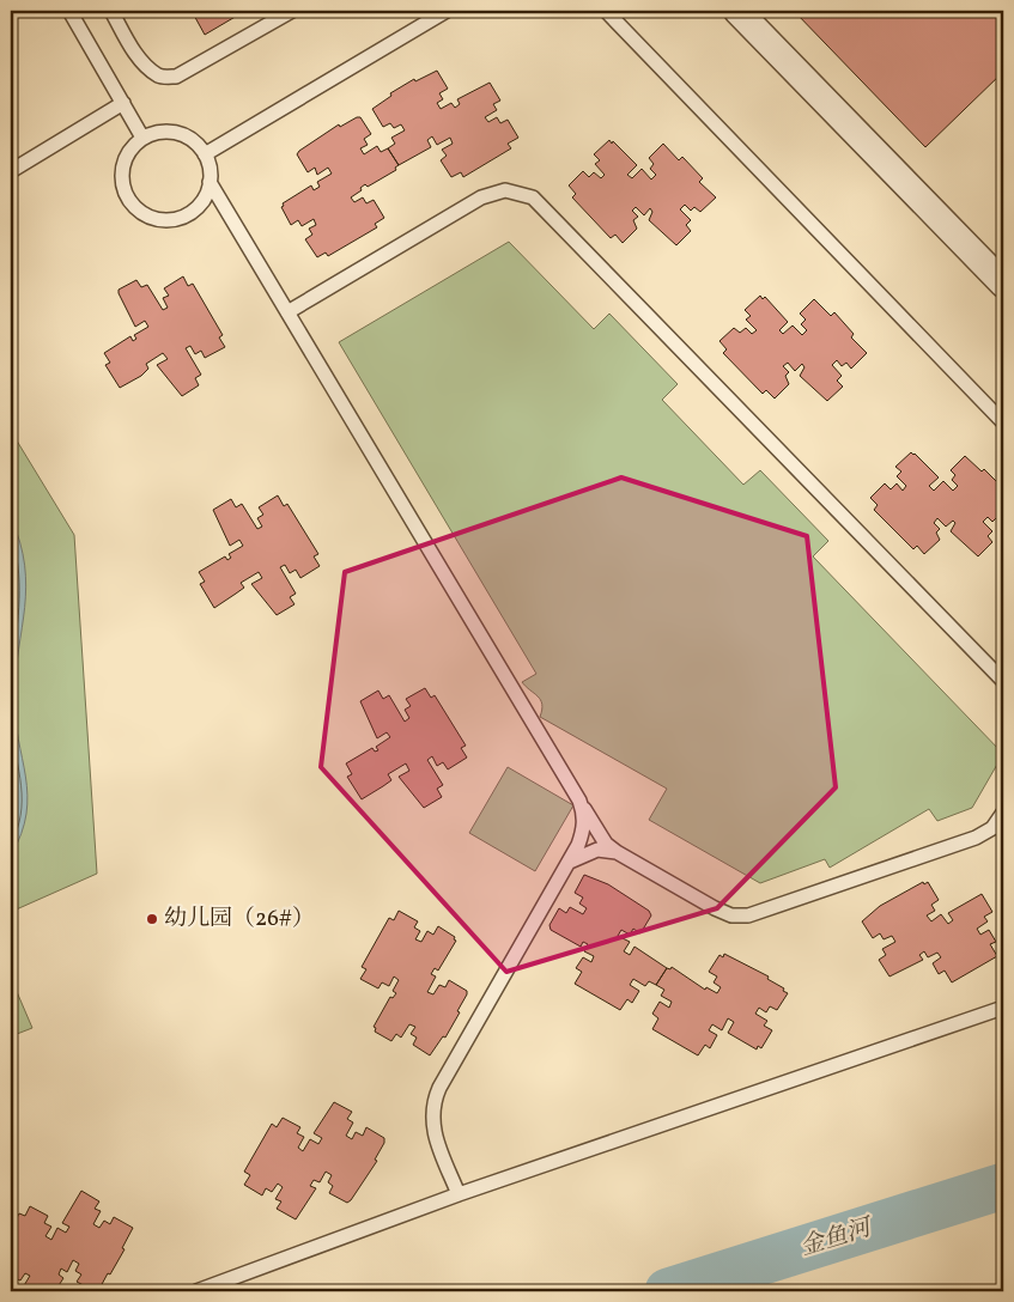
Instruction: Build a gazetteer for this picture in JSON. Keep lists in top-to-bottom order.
{
  "water": ["金鱼河"],
  "places": ["幼儿园（26#）"]
}
